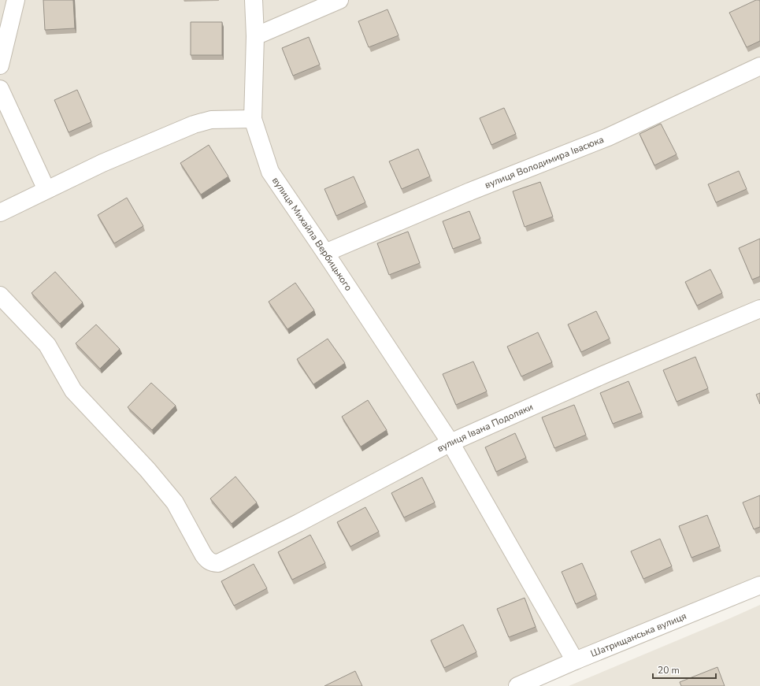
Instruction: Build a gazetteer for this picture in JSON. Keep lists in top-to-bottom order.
{
  "streets": {
    "street": [
      "вулиця Володимира Івасюка",
      "вулиця Михайла Вербицького",
      "вулиця Івана Подоляки",
      "Шатрищанська вулиця"
    ]
  },
  "crossings": [
    ["вулиця Володимира Івасюка", "вулиця Михайла Вербицького"],
    ["вулиця Михайла Вербицького", "вулиця Івана Подоляки"],
    ["вулиця Михайла Вербицького", "Шатрищанська вулиця"]
  ],
  "scale_bar": "20 m"
}
